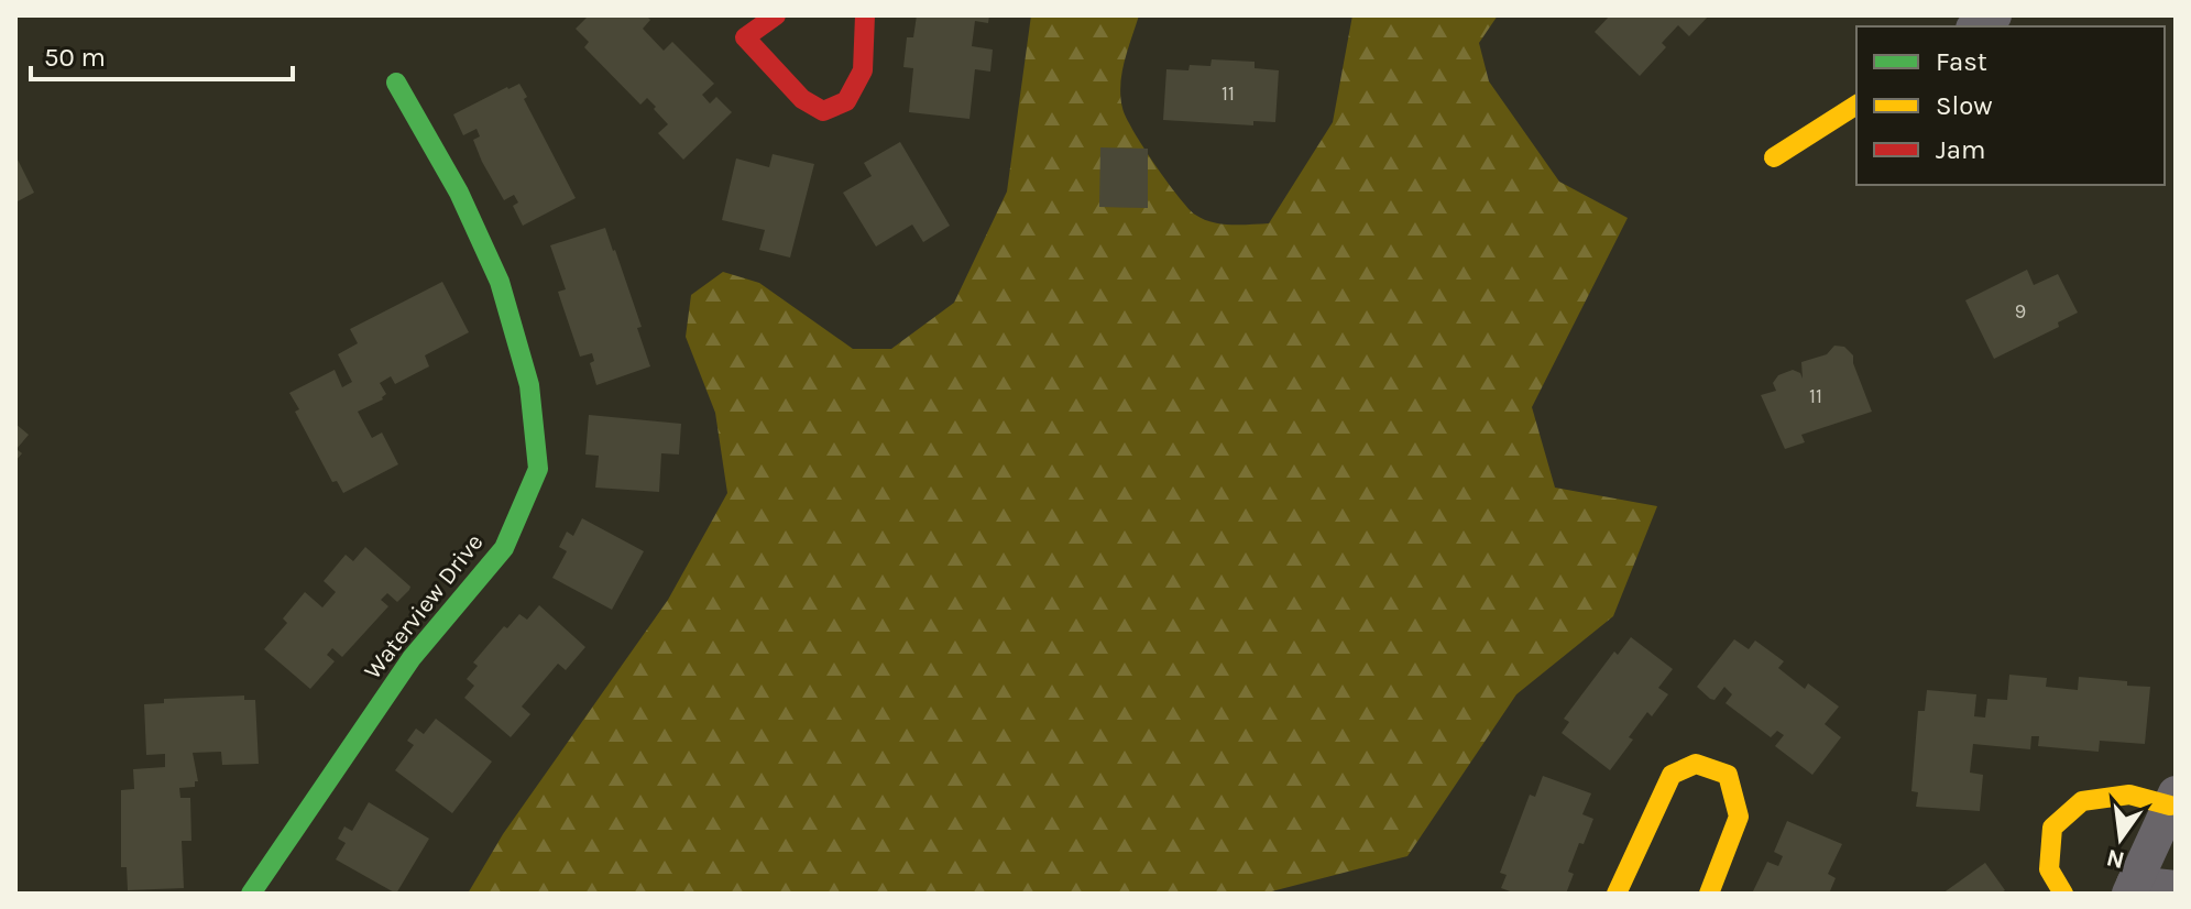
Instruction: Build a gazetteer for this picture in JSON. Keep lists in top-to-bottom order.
{
  "streets": {
    "street": ["Waterview Drive"]
  },
  "house_numbers": ["11", "9", "11"],
  "legend": ["Fast", "Slow", "Jam"],
  "scale_bar": "50 m",
  "north": "bottom"
}
